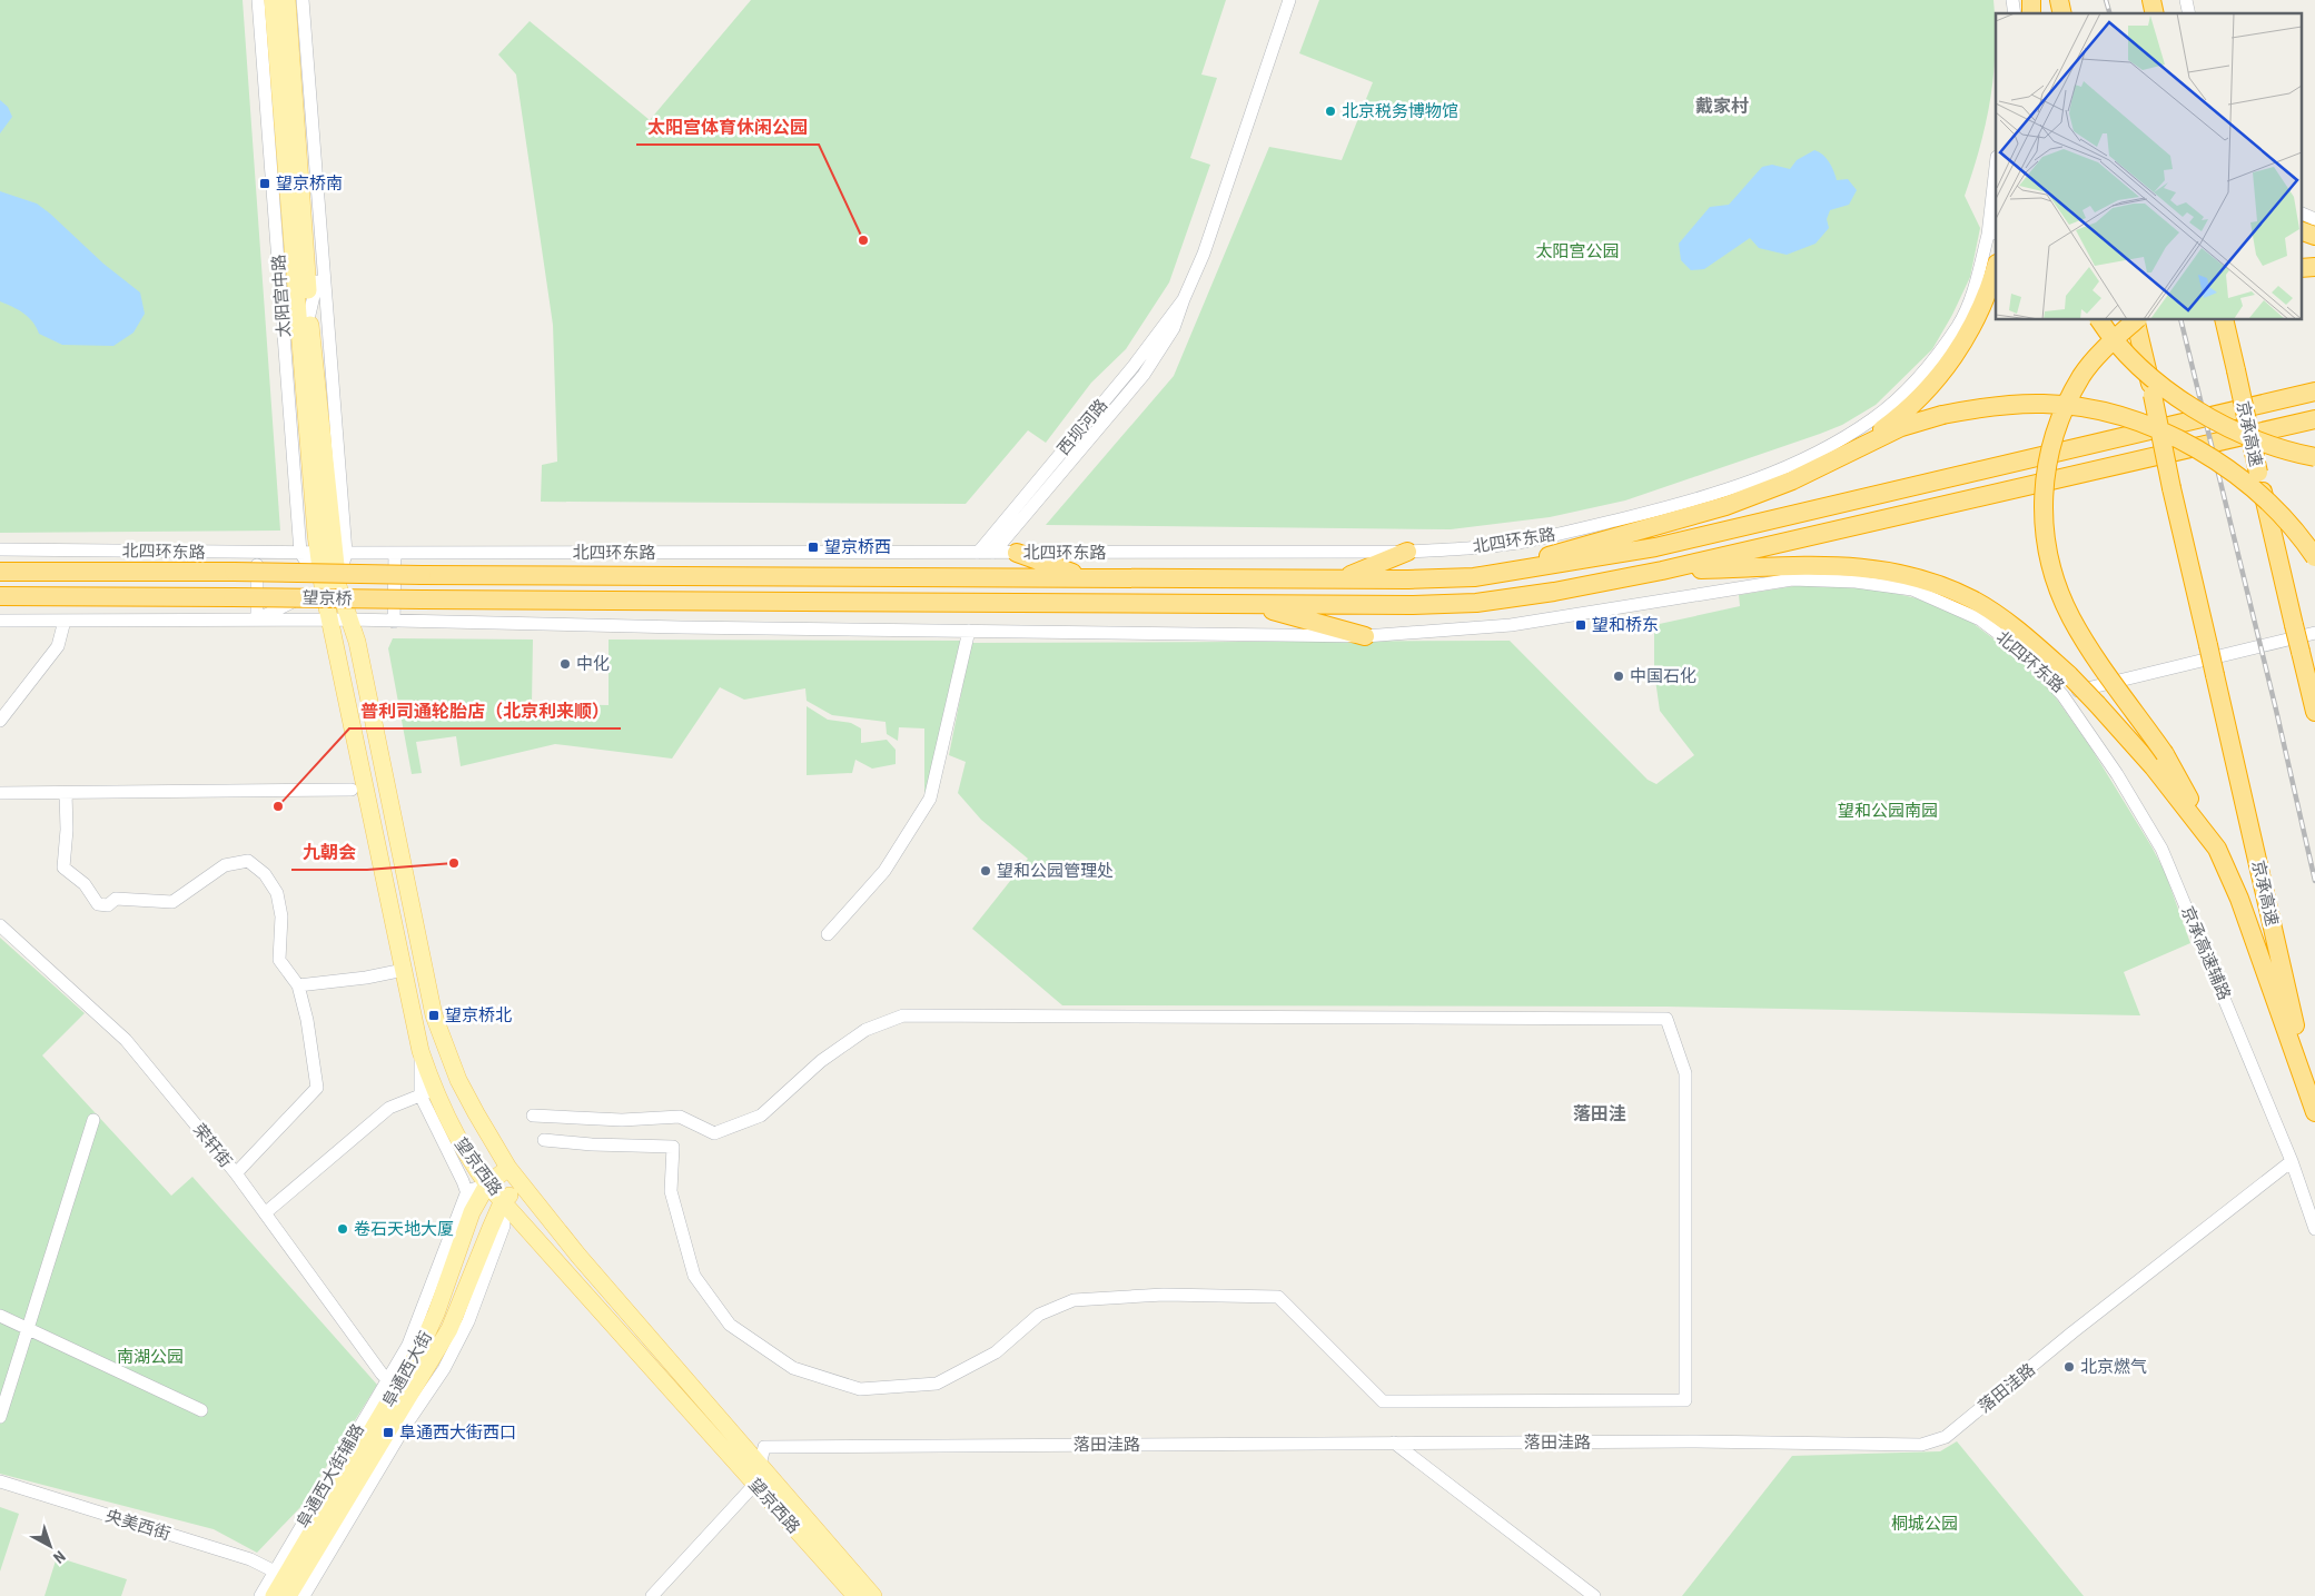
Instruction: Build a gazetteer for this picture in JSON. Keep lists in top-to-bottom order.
{
  "streets": {
    "highway": ["京承高速", "北四环东路", "望京桥"],
    "main road": ["太阳宫中路", "望京西路", "阜通西大街"],
    "street": [
      "西坝河路",
      "京承高速辅路",
      "荣轩街",
      "落田洼路",
      "阜通西大街辅路",
      "央美西街"
    ]
  },
  "crossings": [
    ["太阳宫中路", "北四环东路"],
    ["太阳宫中路", "望京西路"],
    ["西坝河路", "北四环东路"],
    ["北四环东路", "望京桥"],
    ["北四环东路", "京承高速辅路"],
    ["北四环东路", "望京西路"],
    ["京承高速辅路", "落田洼路"],
    ["荣轩街", "阜通西大街"],
    ["荣轩街", "阜通西大街辅路"],
    ["望京西路", "阜通西大街"],
    ["望京西路", "落田洼路"],
    ["阜通西大街", "阜通西大街辅路"],
    ["阜通西大街辅路", "央美西街"]
  ],
  "districts": ["戴家村", "落田洼"],
  "parks": [
    "太阳宫公园",
    "望和公园南园",
    "南湖公园",
    "桐城公园"
  ],
  "places": {
    "other": [
      "北京税务博物馆",
      "太阳宫体育休闲公园",
      "中化",
      "中国石化",
      "普利司通轮胎店（北京利来顺）",
      "九朝会",
      "望和公园管理处",
      "卷石天地大厦",
      "北京燃气"
    ],
    "transit": [
      "望京桥南",
      "望京桥西",
      "望和桥东",
      "望京桥北",
      "阜通西大街西口"
    ]
  },
  "north": "bottom right"
}
